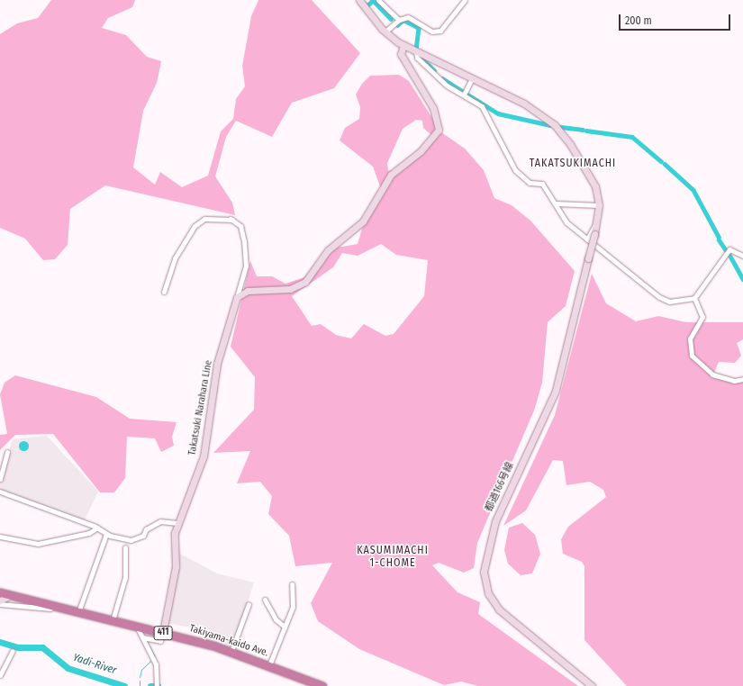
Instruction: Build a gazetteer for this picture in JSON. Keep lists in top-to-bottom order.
{
  "streets": {
    "highway": ["411", "Takiyama-kaido Ave."],
    "main road": ["Takatsuki Narahara Line", "都道166号線"]
  },
  "crossings": [
    ["Takatsuki Narahara Line", "Takiyama-kaido Ave."]
  ],
  "districts": ["TAKATSUKIMACHI", "KASUMIMACHI 1-CHOME"],
  "water": ["Yadi-River"],
  "scale_bar": "200 m"
}
